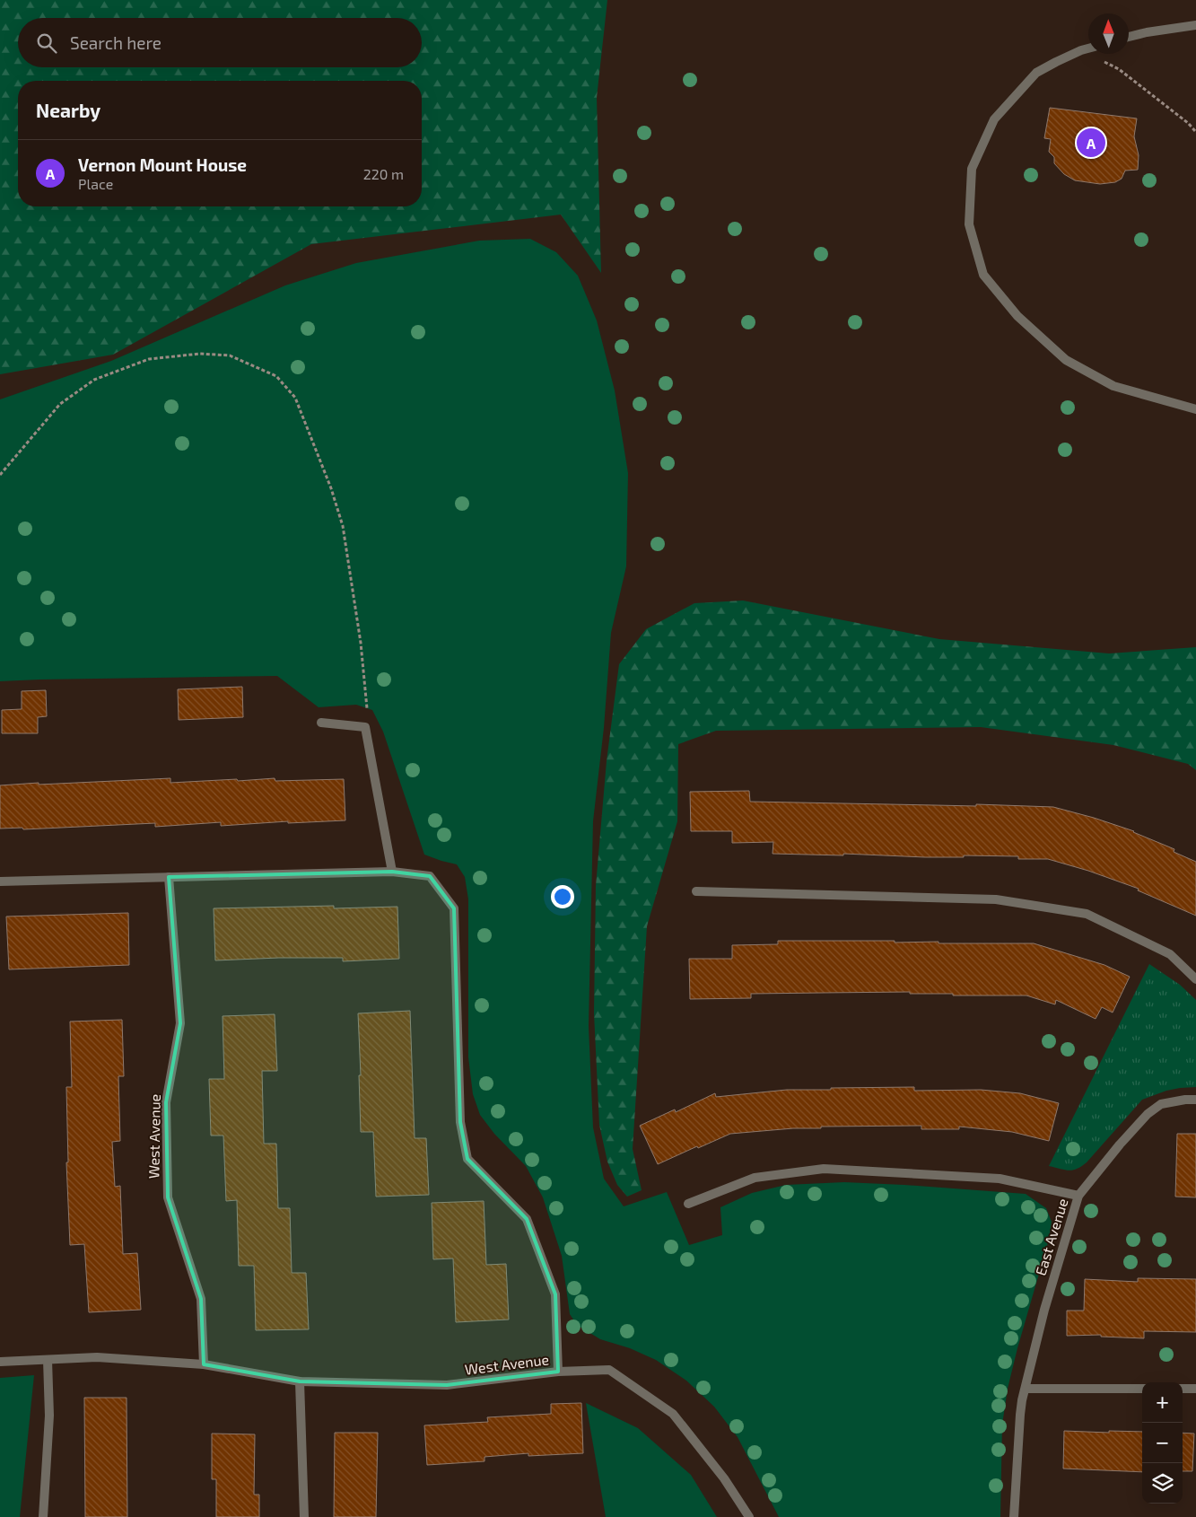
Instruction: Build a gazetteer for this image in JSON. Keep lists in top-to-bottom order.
{
  "streets": {
    "street": ["West Avenue", "East Avenue"]
  },
  "north": "top",
  "page": {
    "search": "Search here",
    "heading": "Nearby",
    "pins": "A",
    "list": [
      {
        "mark": "A",
        "name": "Vernon Mount House",
        "note": "Place",
        "value": "220 m"
      }
    ],
    "map_buttons": ["+", "−"]
  }
}
